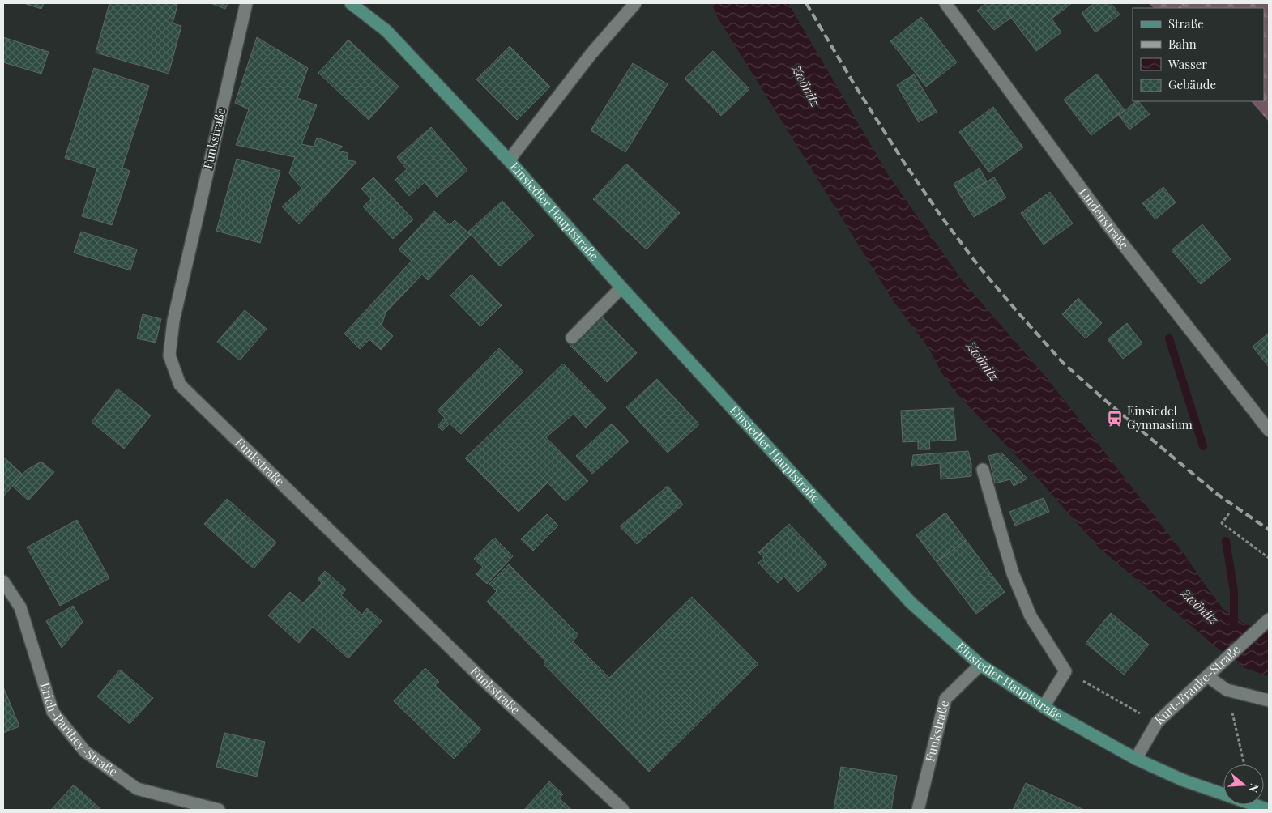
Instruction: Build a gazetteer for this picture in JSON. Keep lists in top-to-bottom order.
{
  "streets": {
    "main road": ["Einsiedler Hauptstraße"],
    "street": [
      "Funkstraße",
      "Lindenstraße",
      "Kurt-Franke-Straße",
      "Erich-Parthey-Straße"
    ]
  },
  "crossings": [
    ["Funkstraße", "Einsiedler Hauptstraße"],
    ["Einsiedler Hauptstraße", "Kurt-Franke-Straße"]
  ],
  "water": ["Zwönitz"],
  "places": {
    "station": ["Einsiedel Gymnasium"]
  },
  "legend": [
    "Straße",
    "Bahn",
    "Wasser",
    "Gebäude"
  ],
  "north": "right"
}
